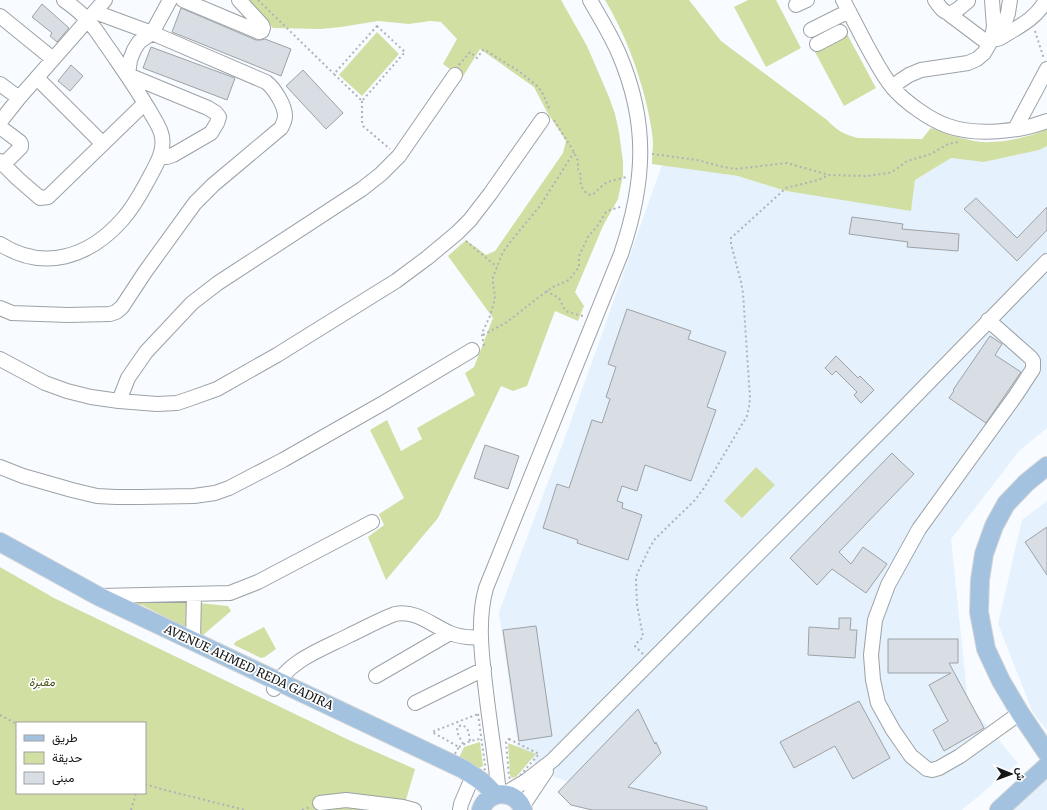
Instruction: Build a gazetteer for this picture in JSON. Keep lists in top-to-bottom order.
{
  "streets": {
    "main road": ["AVENUE AHMED REDA GADIRA"]
  },
  "parks": ["مقبرة"],
  "legend": ["طريق", "حديقة", "مبنى"],
  "north": "right"
}
